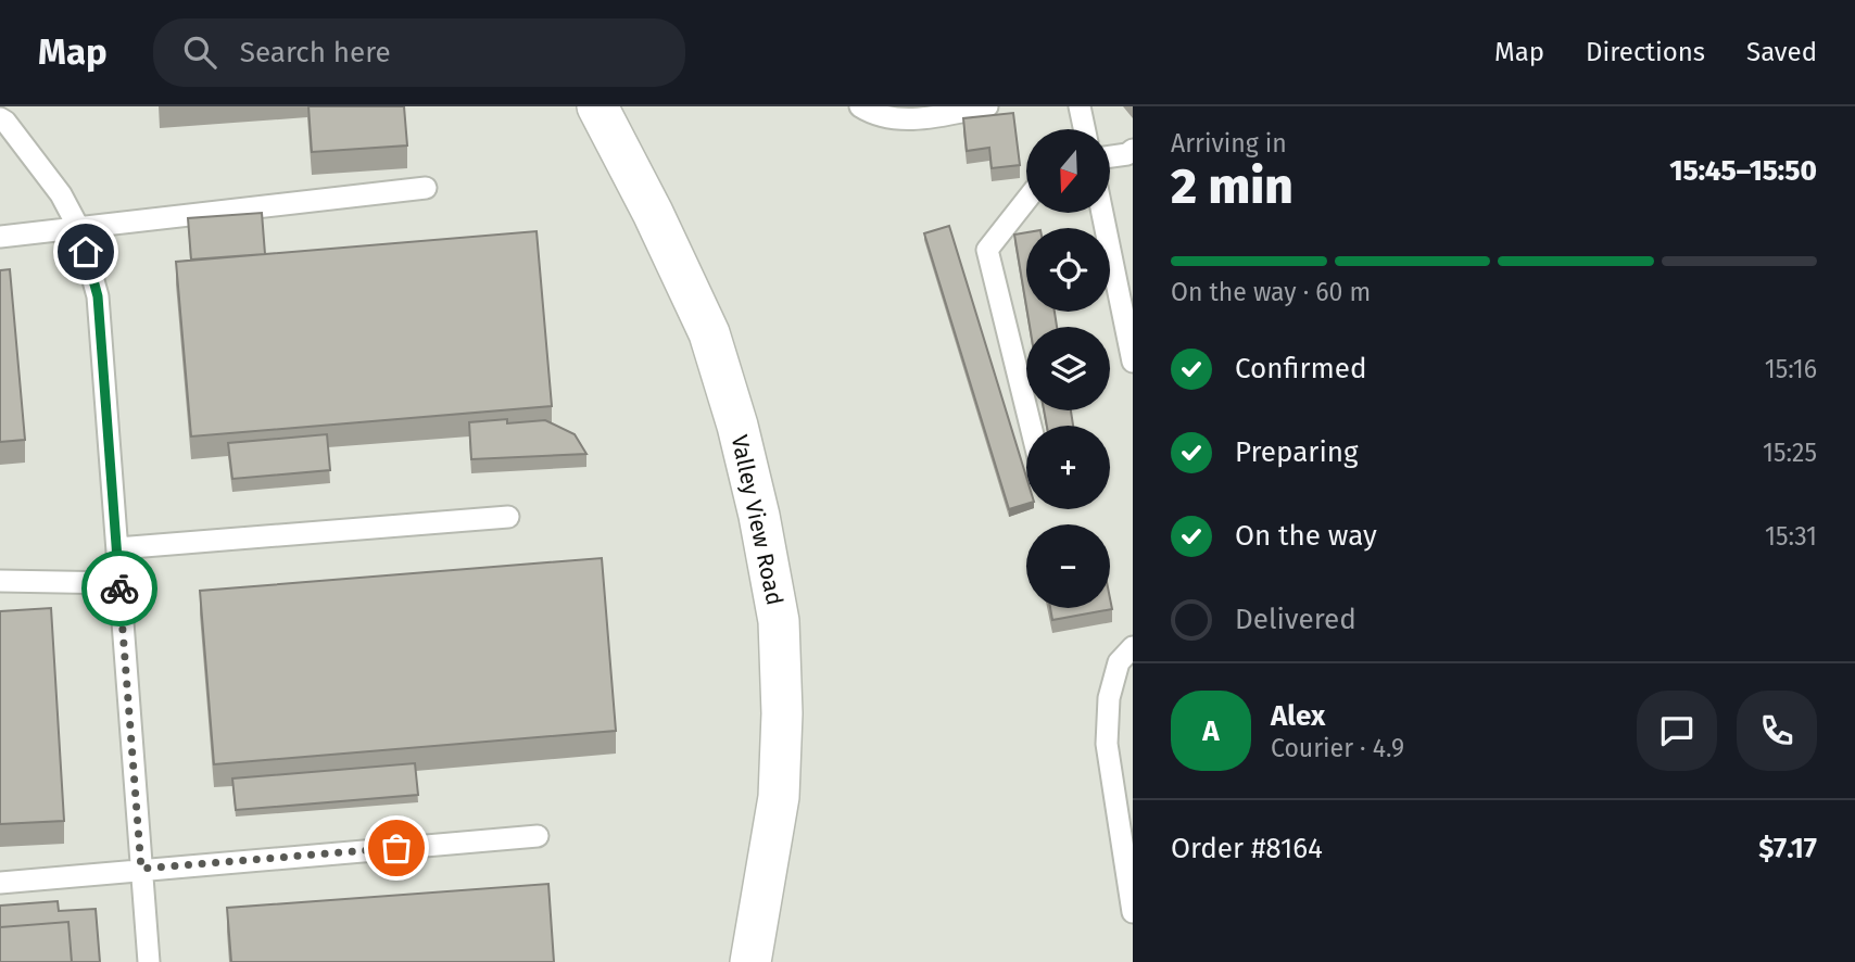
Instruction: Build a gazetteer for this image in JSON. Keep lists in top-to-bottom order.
{
  "streets": {
    "street": ["Valley View Road"]
  },
  "north": "bottom",
  "page": {
    "header": "Map",
    "search": "Search here",
    "nav": ["Map", "Directions", "Saved"],
    "heading": ["2 min", "Arriving in", "15:45–15:50"],
    "panel": [
      "Alex",
      "Courier · 4.9",
      "Order #8164",
      "$7.17"
    ],
    "map_buttons": ["+", "−"],
    "bar": "On the way · 60 m",
    "list": [
      ["Confirmed", "15:16"],
      ["Preparing", "15:25"],
      ["On the way", "15:31"],
      "Delivered"
    ],
    "round": "A"
  }
}
